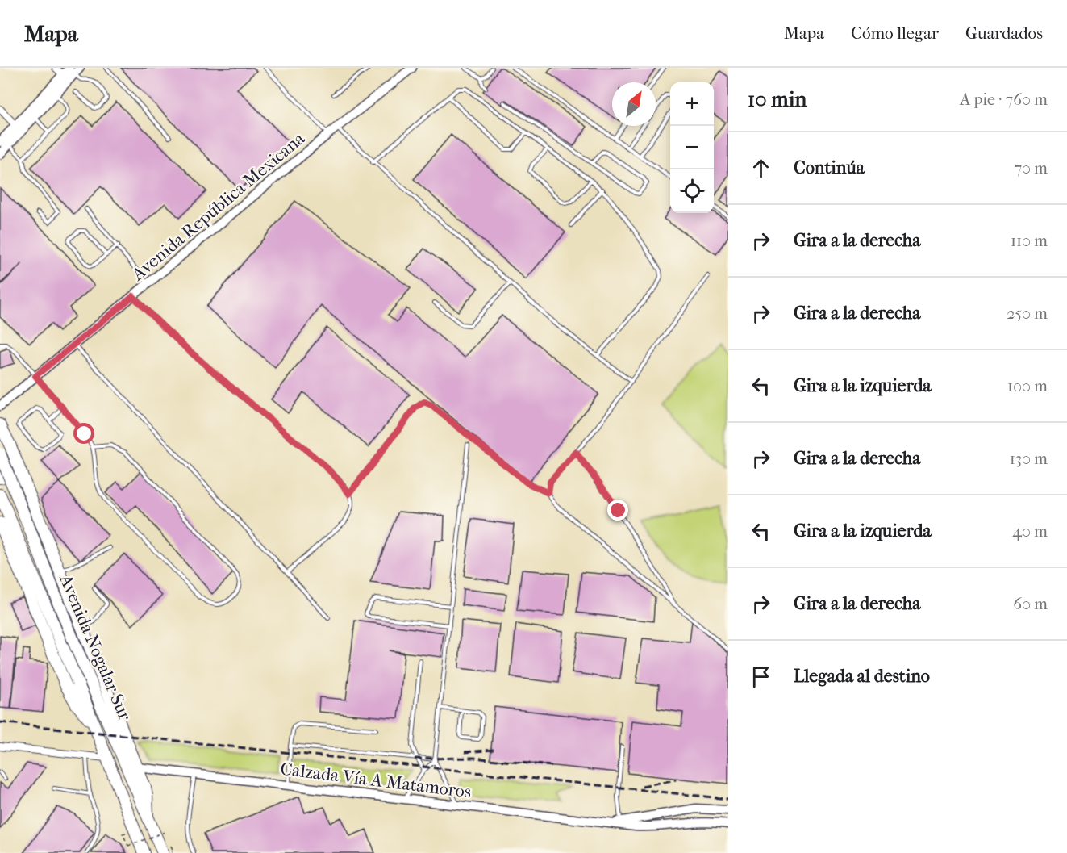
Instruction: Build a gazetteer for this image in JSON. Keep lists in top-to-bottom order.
{
  "streets": {
    "highway": ["Avenida Nogalar Sur"],
    "street": ["Avenida República Mexicana", "Calzada Vía A Matamoros"]
  },
  "north": "top right",
  "page": {
    "header": "Mapa",
    "nav": ["Mapa", "Cómo llegar", "Guardados"],
    "heading": ["10 min", "A pie · 760 m"],
    "map_buttons": ["+", "−"],
    "list": [
      ["Continúa", "70 m"],
      ["Gira a la derecha", "110 m"],
      ["Gira a la derecha", "250 m"],
      ["Gira a la izquierda", "100 m"],
      ["Gira a la derecha", "130 m"],
      ["Gira a la izquierda", "40 m"],
      ["Gira a la derecha", "60 m"],
      "Llegada al destino"
    ]
  }
}
